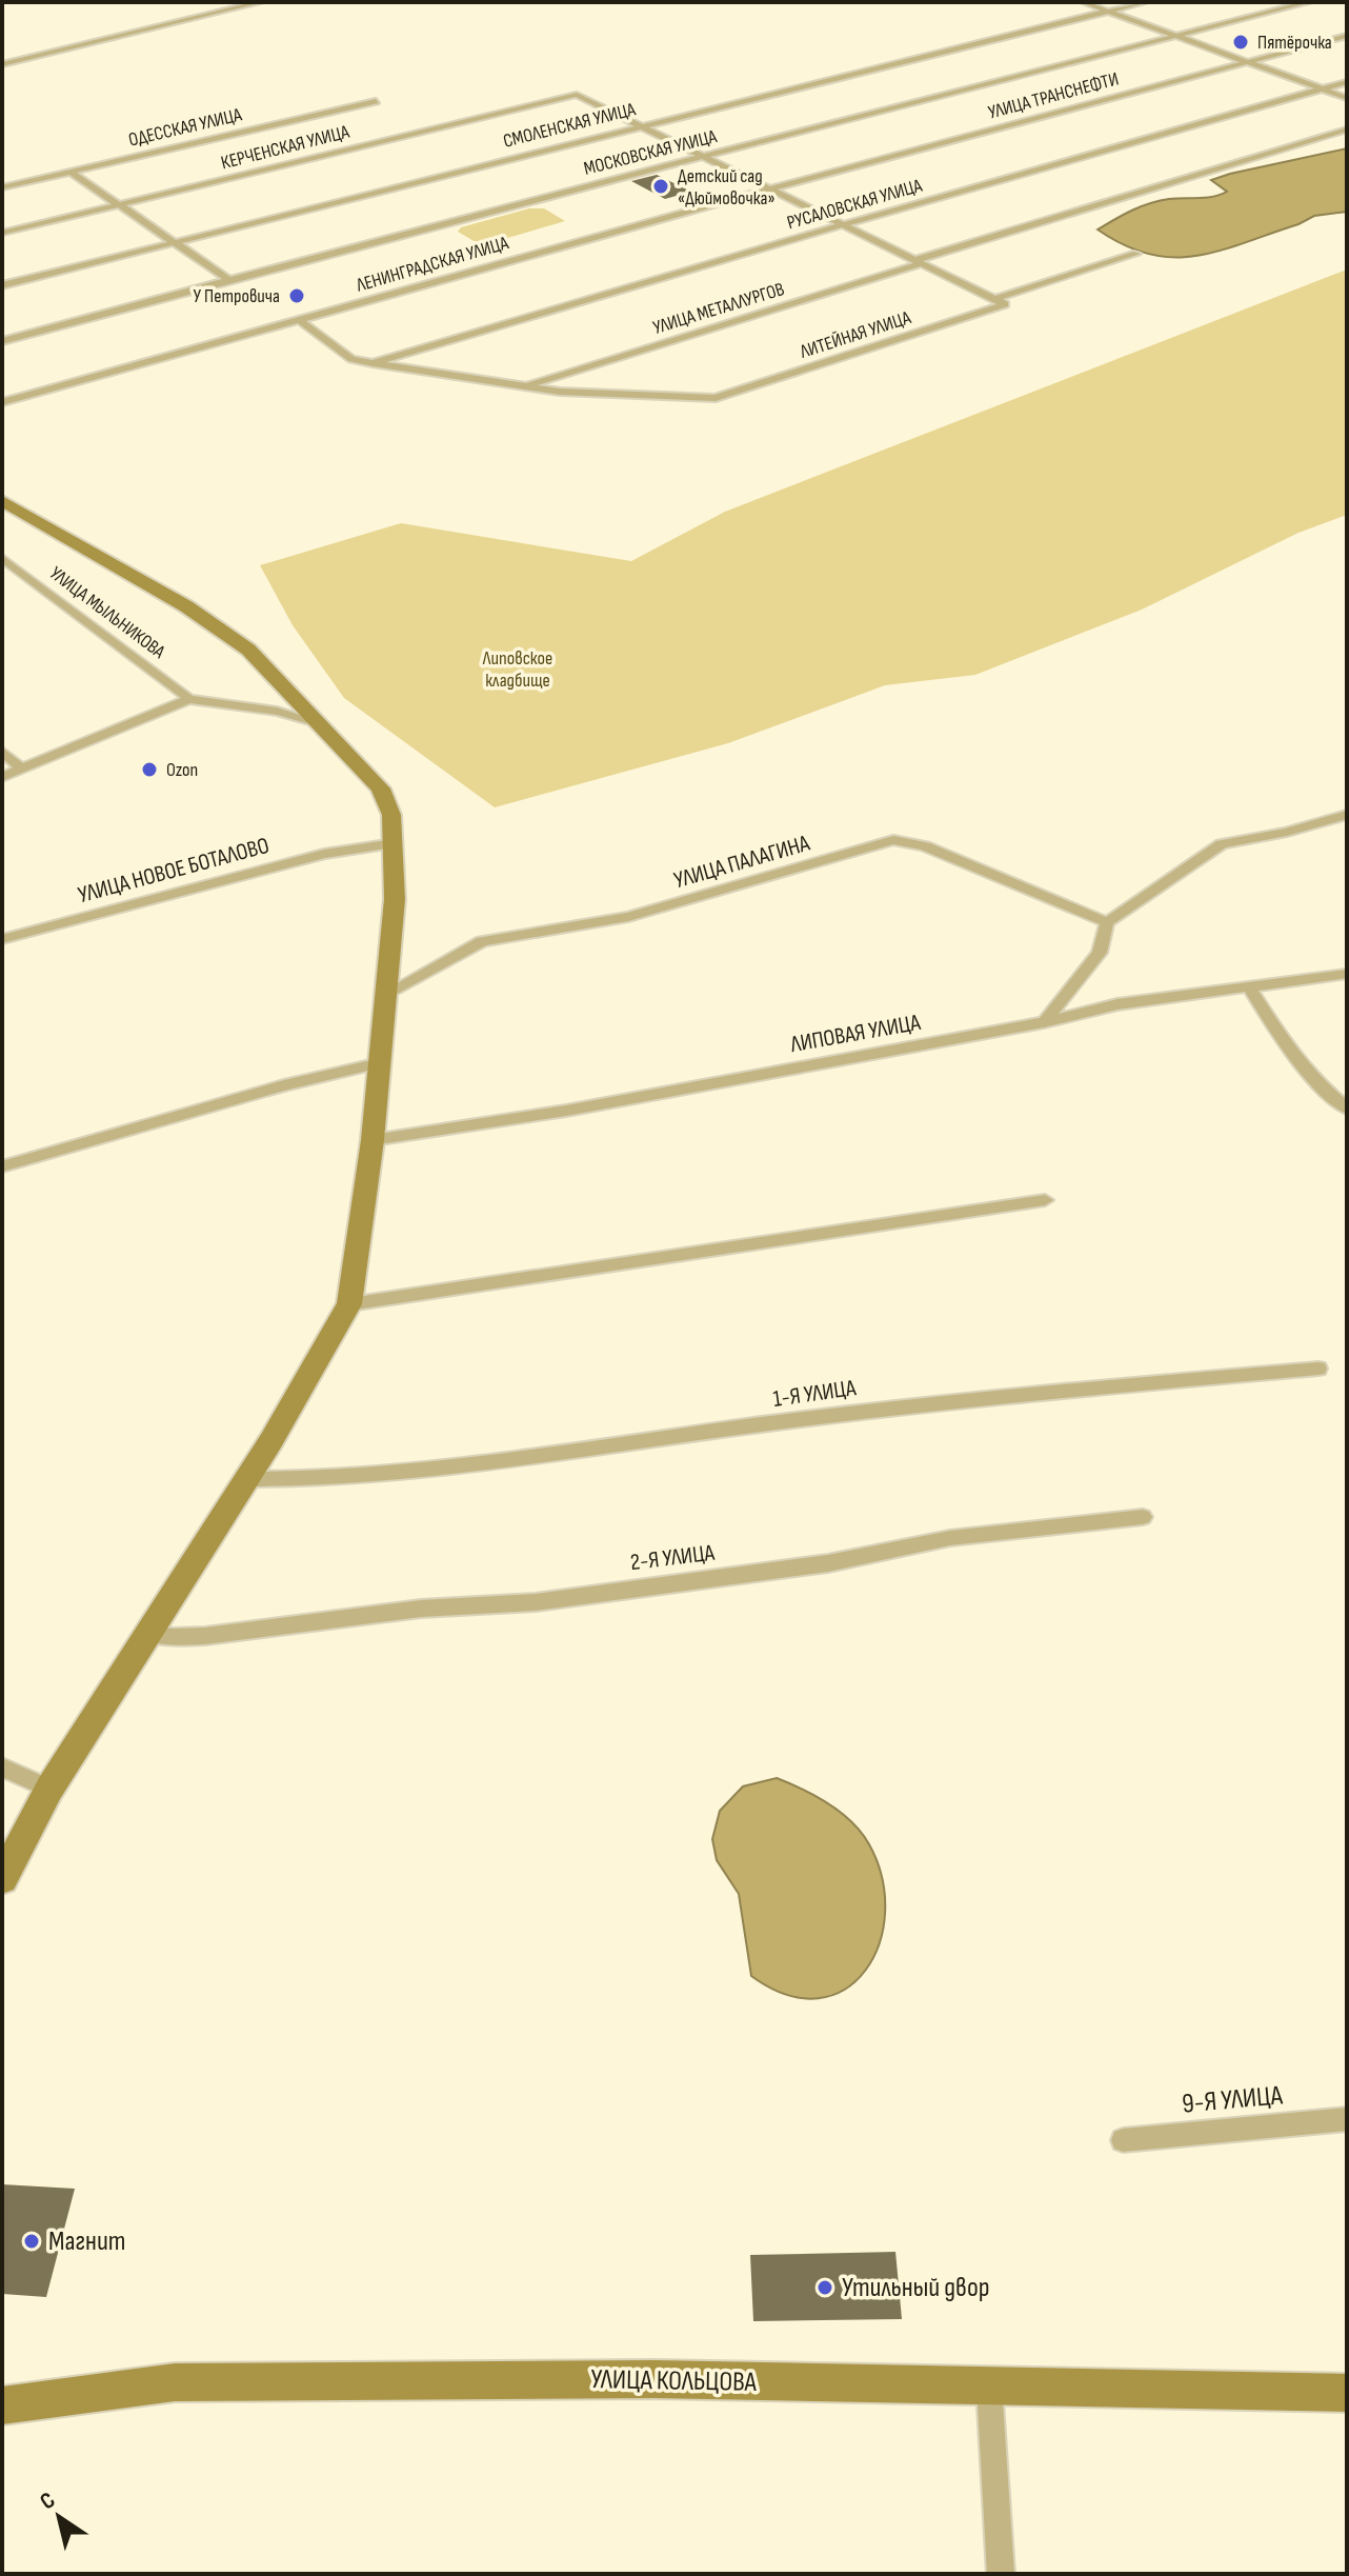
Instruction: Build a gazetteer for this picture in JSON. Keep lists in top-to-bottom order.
{
  "streets": {
    "street": [
      "УЛИЦА ТРАНСНЕФТИ",
      "СМОЛЕНСКАЯ УЛИЦА",
      "ОДЕССКАЯ УЛИЦА",
      "КЕРЧЕНСКАЯ УЛИЦА",
      "МОСКОВСКАЯ УЛИЦА",
      "РУСАЛОВСКАЯ УЛИЦА",
      "ЛЕНИНГРАДСКАЯ УЛИЦА",
      "УЛИЦА МЕТАЛЛУРГОВ",
      "ЛИТЕЙНАЯ УЛИЦА",
      "УЛИЦА МЫЛЬНИКОВА",
      "УЛИЦА ПАЛАГИНА",
      "УЛИЦА НОВОЕ БОТАЛОВО",
      "ЛИПОВАЯ УЛИЦА",
      "1-Я УЛИЦА",
      "2-Я УЛИЦА",
      "9-Я УЛИЦА",
      "УЛИЦА КОЛЬЦОВА"
    ]
  },
  "crossings": [
    ["УЛИЦА ТРАНСНЕФТИ", "ЛЕНИНГРАДСКАЯ УЛИЦА"],
    ["СМОЛЕНСКАЯ УЛИЦА", "КЕРЧЕНСКАЯ УЛИЦА"],
    ["УЛИЦА МЕТАЛЛУРГОВ", "ЛИТЕЙНАЯ УЛИЦА"]
  ],
  "parks": ["Липовское кладбище"],
  "places": [
    "Пятёрочка",
    "Детский сад «Дюймовочка»",
    "У Петровича",
    "Ozon",
    "Магнит",
    "Утильный двор"
  ],
  "north": "top left"
}
